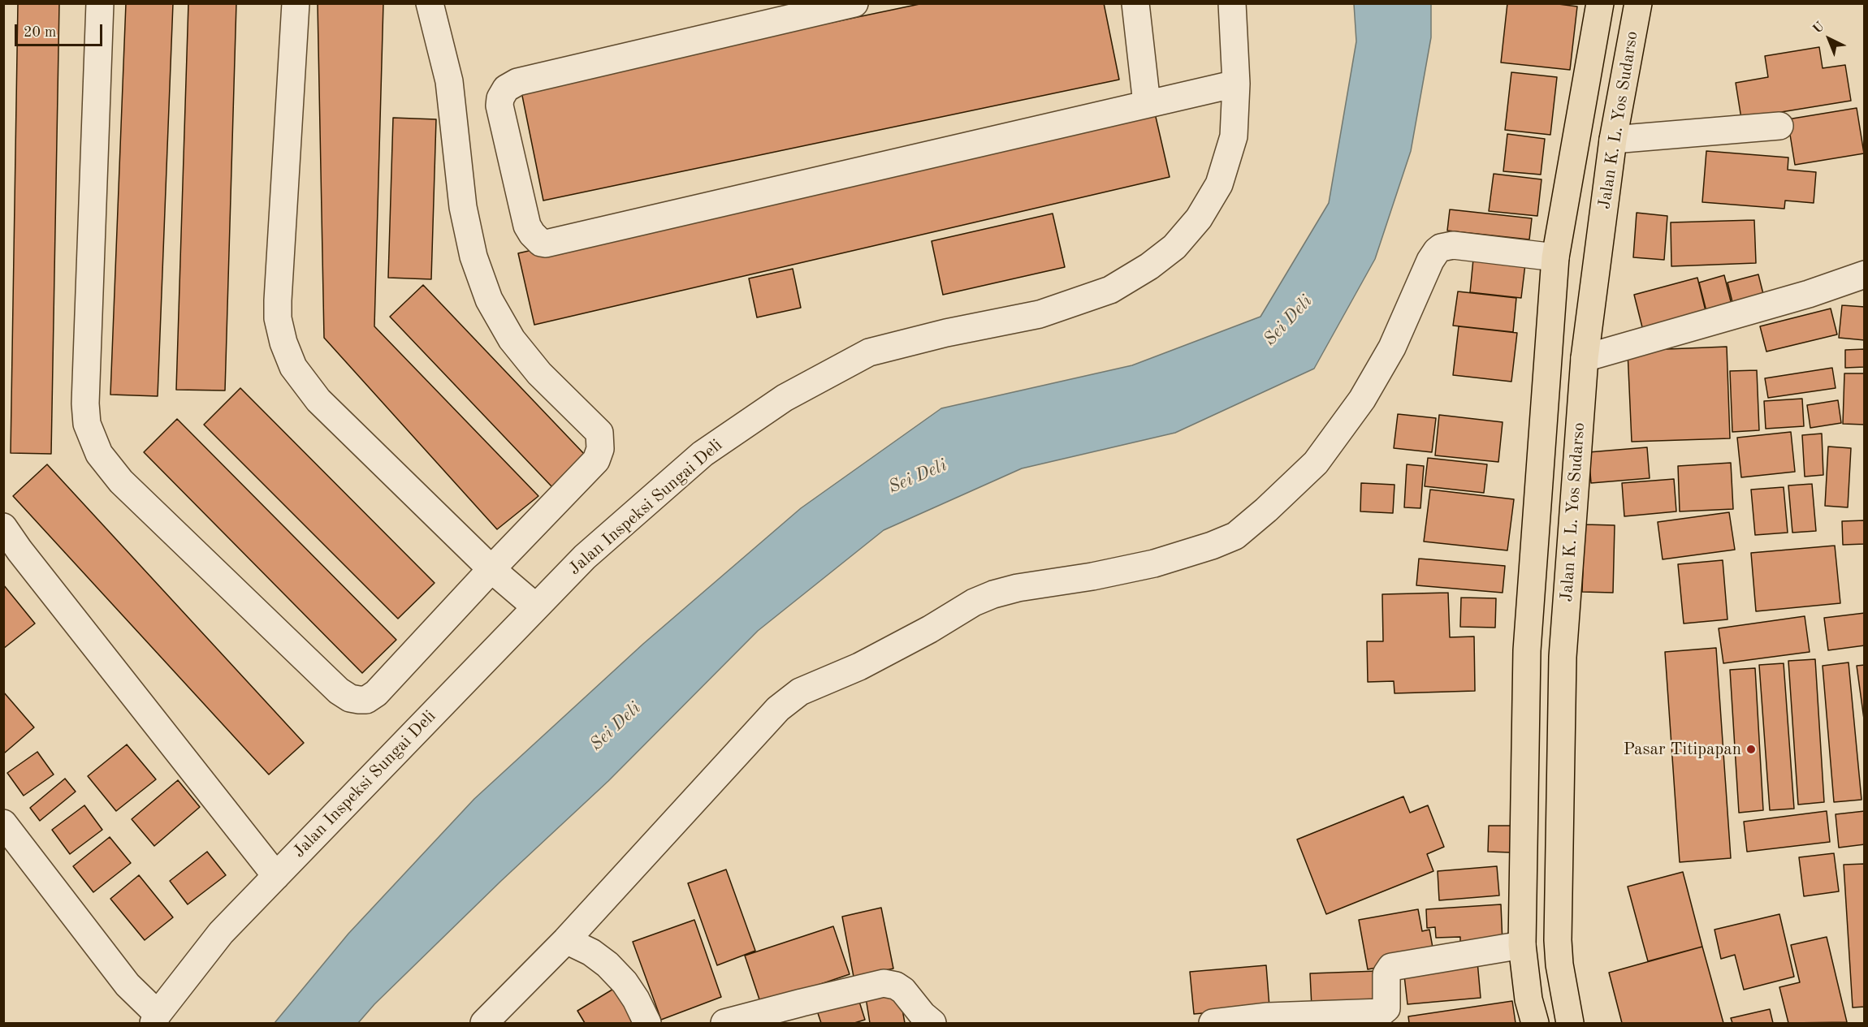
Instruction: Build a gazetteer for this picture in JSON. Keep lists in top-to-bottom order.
{
  "streets": {
    "highway": ["Jalan K. L. Yos Sudarso"],
    "street": ["Jalan Inspeksi Sungai Deli"]
  },
  "water": ["Sei Deli"],
  "places": ["Pasar Titipapan"],
  "scale_bar": "20 m",
  "north": "top left"
}
